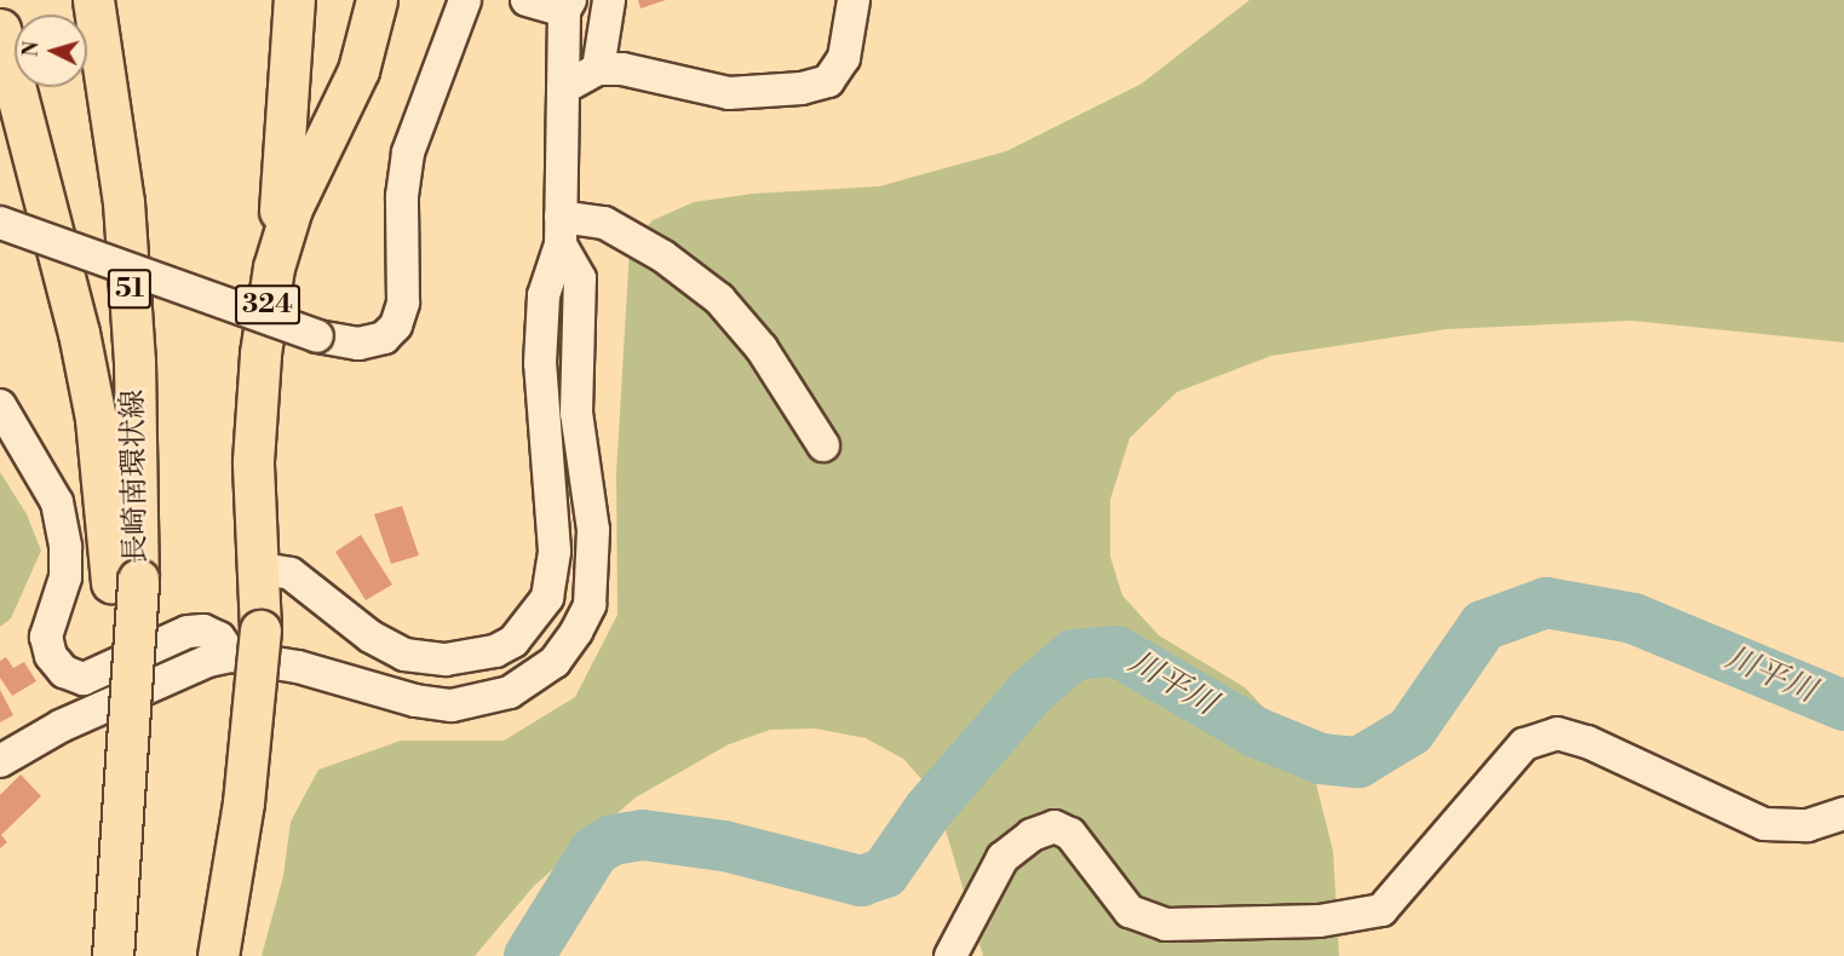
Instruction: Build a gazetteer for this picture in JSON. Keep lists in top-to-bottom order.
{
  "streets": {
    "highway": ["51", "324", "長崎南環状線"]
  },
  "crossings": [
    ["51", "長崎南環状線"]
  ],
  "water": ["川平川"],
  "north": "left"
}
